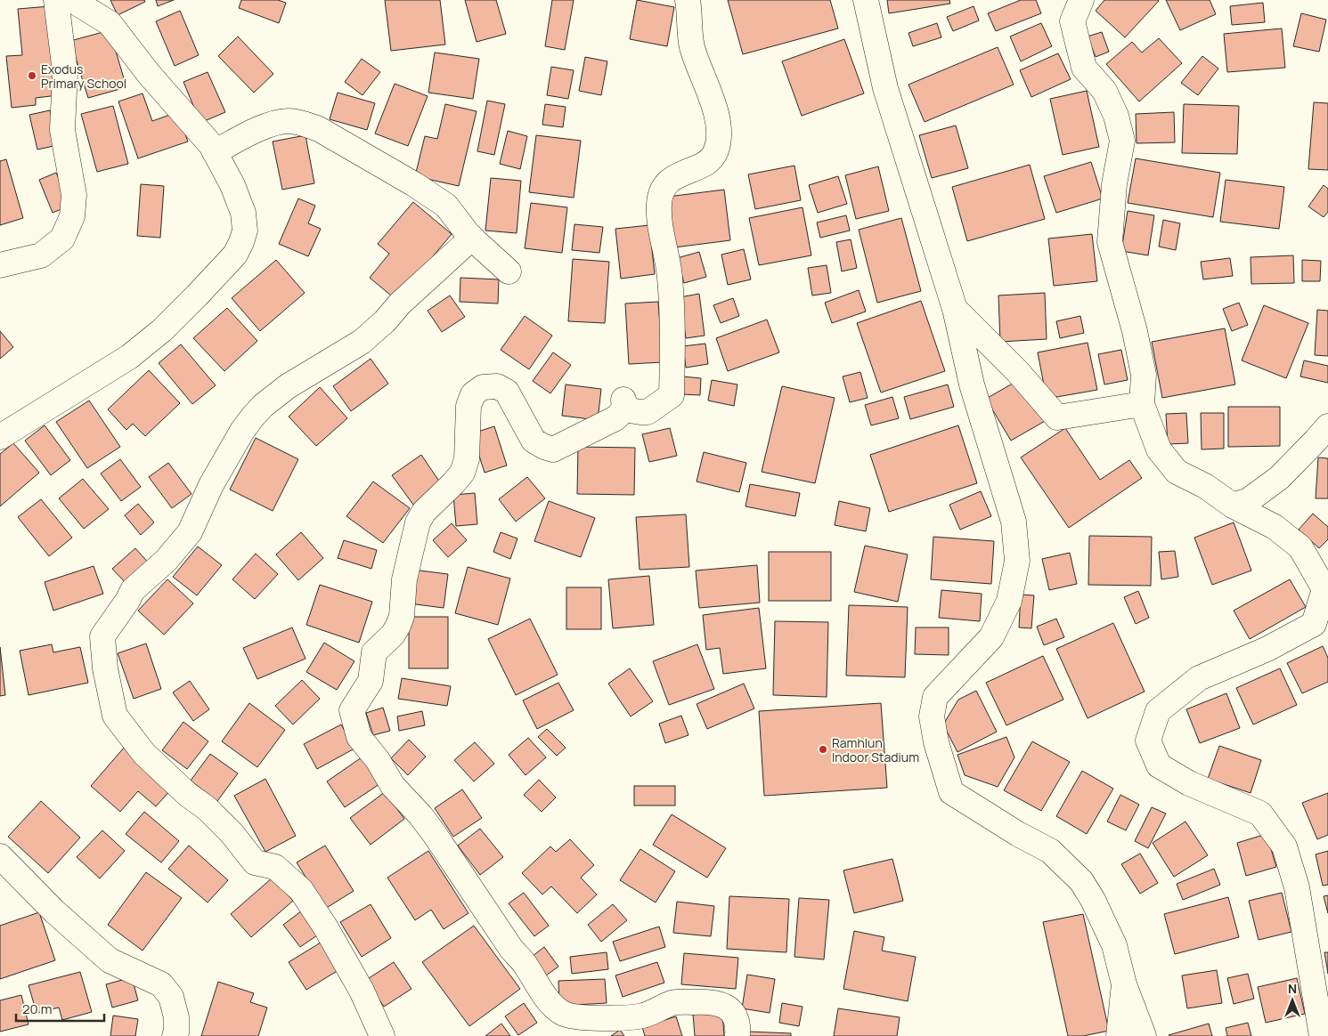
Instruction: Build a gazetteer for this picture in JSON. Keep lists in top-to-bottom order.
{
  "places": ["Exodus Primary School", "Ramhlun Indoor Stadium"],
  "scale_bar": "20 m",
  "north": "top"
}
